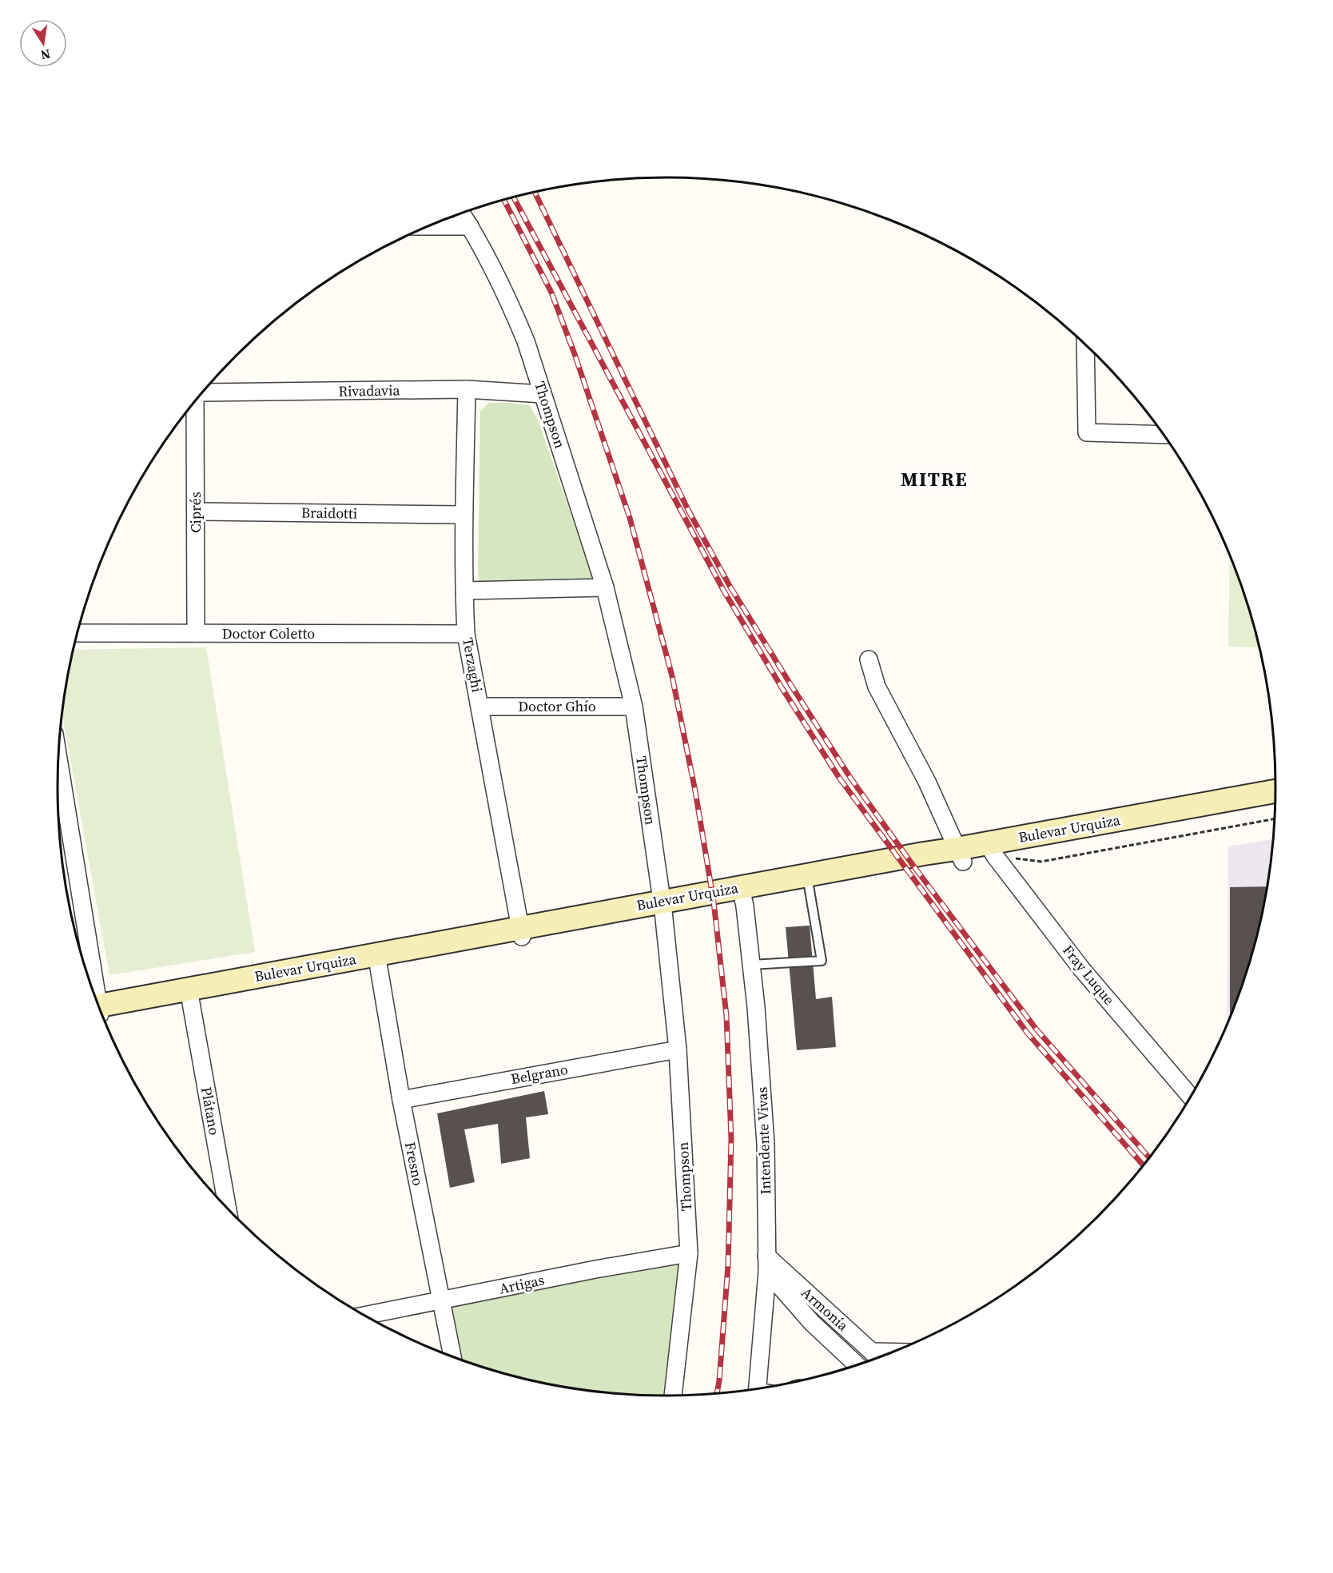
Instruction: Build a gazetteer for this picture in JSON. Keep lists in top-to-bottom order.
{
  "streets": {
    "main road": ["Bulevar Urquiza"],
    "street": [
      "Rivadavia",
      "Thompson",
      "Ciprés",
      "Braidotti",
      "Doctor Coletto",
      "Terzaghi",
      "Doctor Ghío",
      "Fray Luque",
      "Belgrano",
      "Plátano",
      "Intendente Vivas",
      "Fresno",
      "Artigas",
      "Armonía"
    ]
  },
  "crossings": [
    ["Rivadavia", "Thompson"],
    ["Rivadavia", "Terzaghi"],
    ["Thompson", "Doctor Ghío"],
    ["Thompson", "Bulevar Urquiza"],
    ["Thompson", "Belgrano"],
    ["Thompson", "Artigas"],
    ["Ciprés", "Braidotti"],
    ["Ciprés", "Doctor Coletto"],
    ["Braidotti", "Terzaghi"],
    ["Doctor Coletto", "Terzaghi"],
    ["Terzaghi", "Doctor Ghío"],
    ["Terzaghi", "Bulevar Urquiza"],
    ["Bulevar Urquiza", "Fray Luque"],
    ["Bulevar Urquiza", "Plátano"],
    ["Bulevar Urquiza", "Intendente Vivas"],
    ["Bulevar Urquiza", "Fresno"],
    ["Belgrano", "Fresno"],
    ["Intendente Vivas", "Armonía"],
    ["Fresno", "Artigas"]
  ],
  "districts": ["MITRE"],
  "north": "bottom"
}
